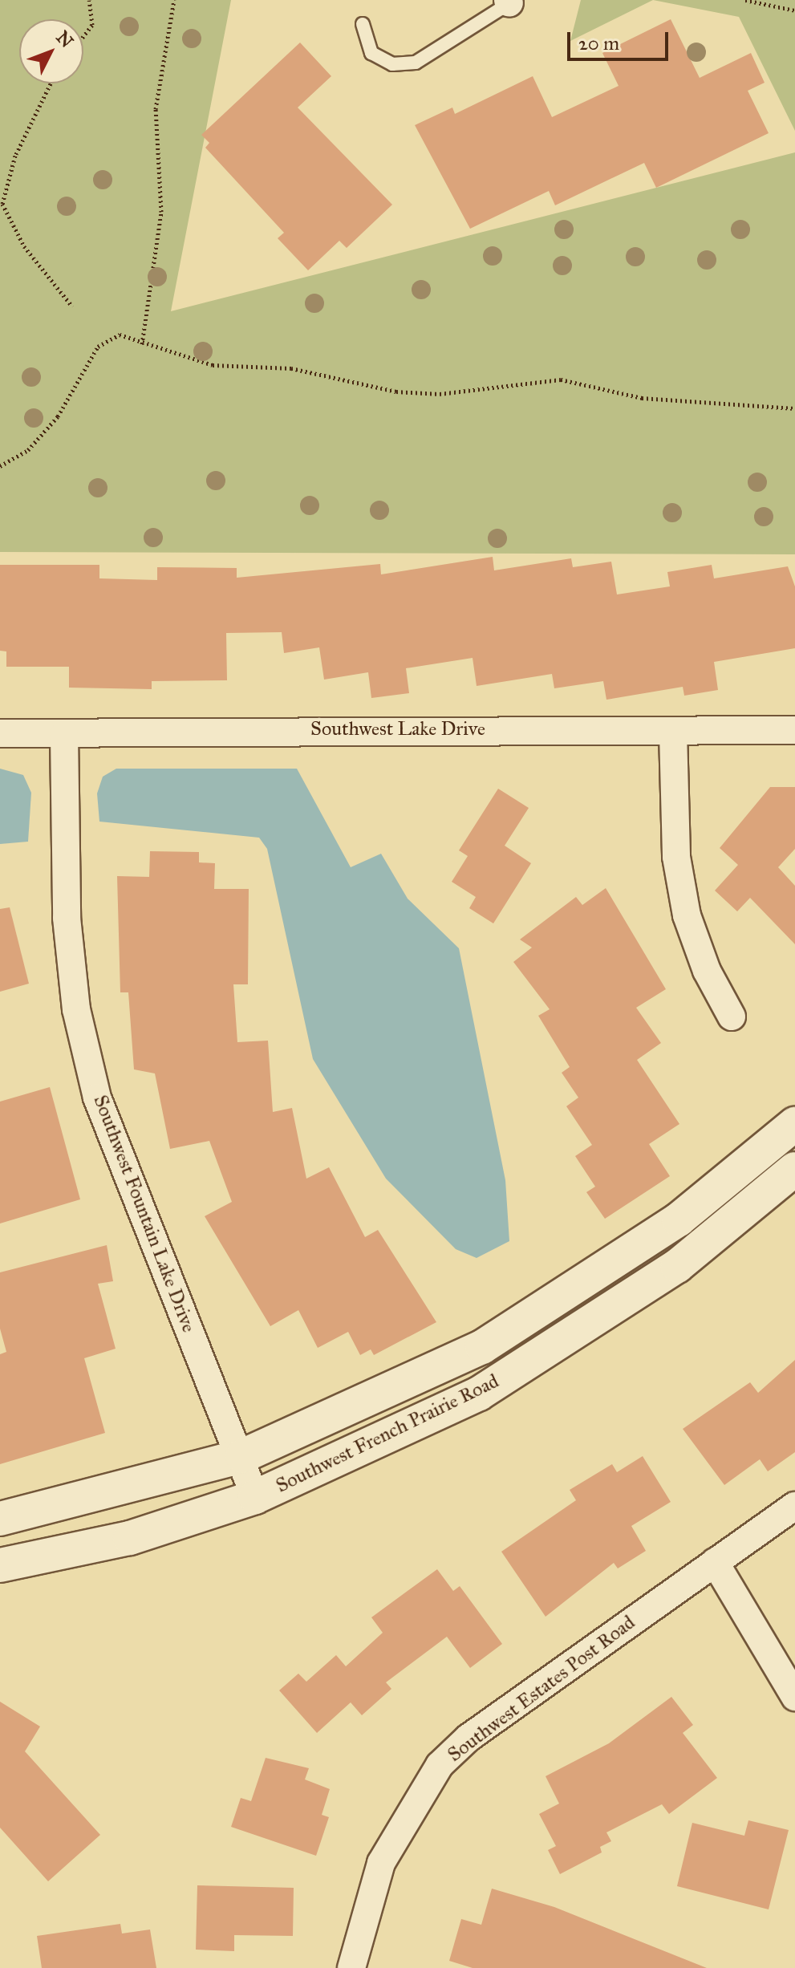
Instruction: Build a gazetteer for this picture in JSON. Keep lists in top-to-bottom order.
{
  "streets": {
    "street": [
      "Southwest Lake Drive",
      "Southwest Fountain Lake Drive",
      "Southwest French Prairie Road",
      "Southwest Estates Post Road"
    ]
  },
  "crossings": [
    ["Southwest Lake Drive", "Southwest Fountain Lake Drive"],
    ["Southwest Fountain Lake Drive", "Southwest French Prairie Road"]
  ],
  "scale_bar": "20 m",
  "north": "top right"
}
